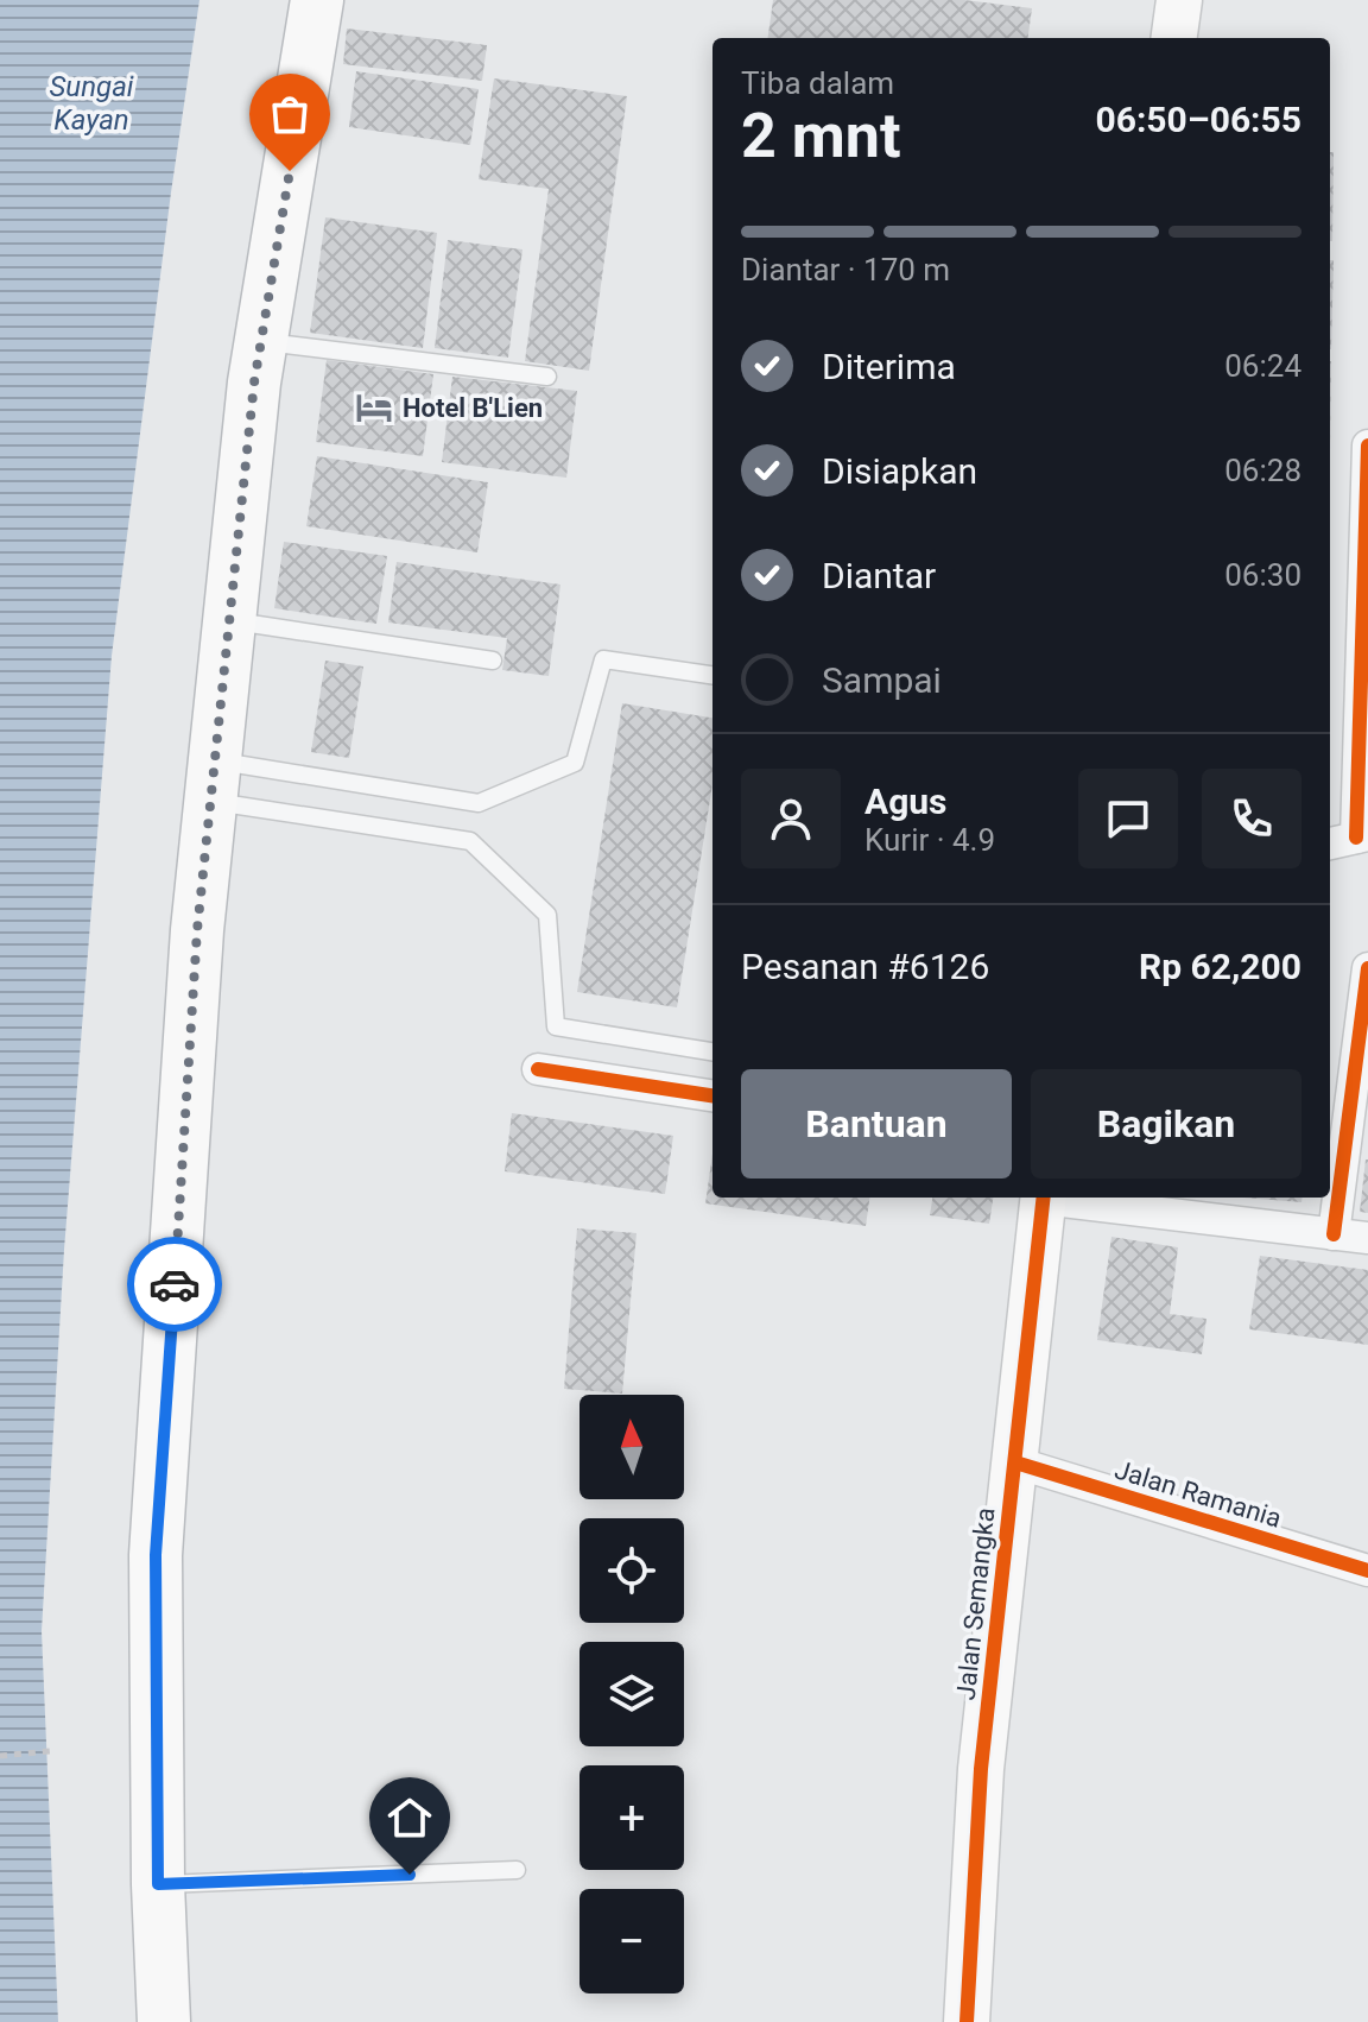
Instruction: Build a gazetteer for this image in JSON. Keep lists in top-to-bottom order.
{
  "streets": {
    "street": ["Jalan Ramania", "Jalan Semangka"]
  },
  "crossings": [
    ["Jalan Ramania", "Jalan Semangka"]
  ],
  "water": ["Sungai Kayan"],
  "places": {
    "hotel": ["Hotel B'Lien"]
  },
  "north": "top",
  "page": {
    "heading": ["2 mnt", "Tiba dalam", "06:50–06:55"],
    "panel": [
      "Agus",
      "Kurir · 4.9",
      "Pesanan #6126",
      "Rp 62,200"
    ],
    "bar": "Diantar · 170 m",
    "list": [
      ["Diterima", "06:24"],
      ["Disiapkan", "06:28"],
      ["Diantar", "06:30"],
      "Sampai"
    ],
    "buttons": ["Bantuan", "Bagikan"],
    "map_buttons": ["+", "−"]
  }
}
